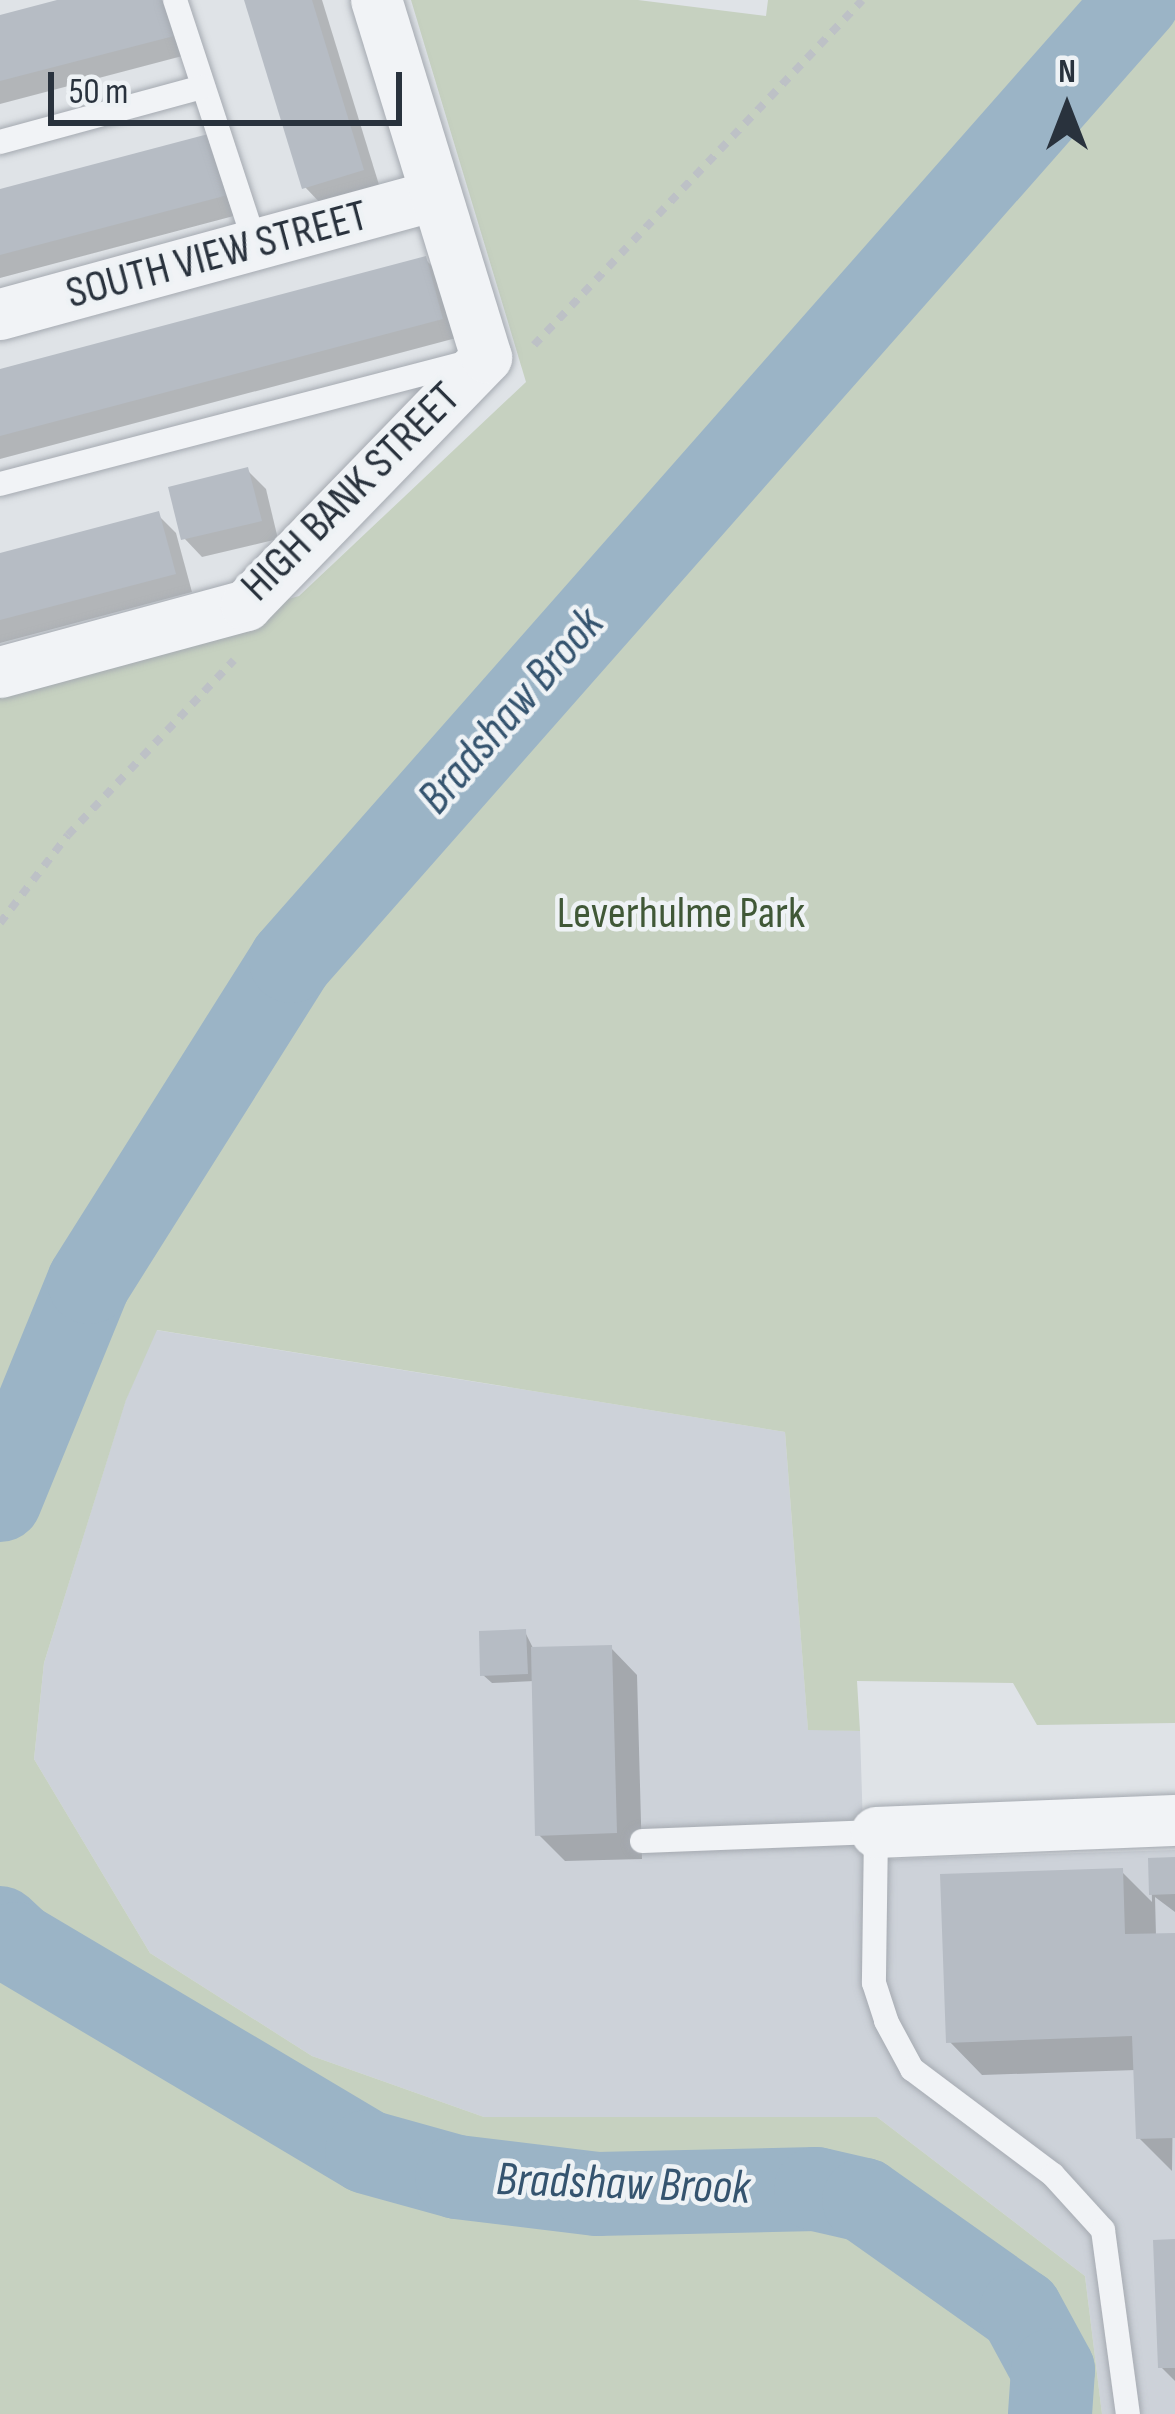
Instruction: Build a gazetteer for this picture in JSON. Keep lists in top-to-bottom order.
{
  "streets": {
    "street": ["SOUTH VIEW STREET", "HIGH BANK STREET"]
  },
  "water": ["Bradshaw Brook"],
  "parks": ["Leverhulme Park"],
  "scale_bar": "50 m",
  "north": "top"
}
